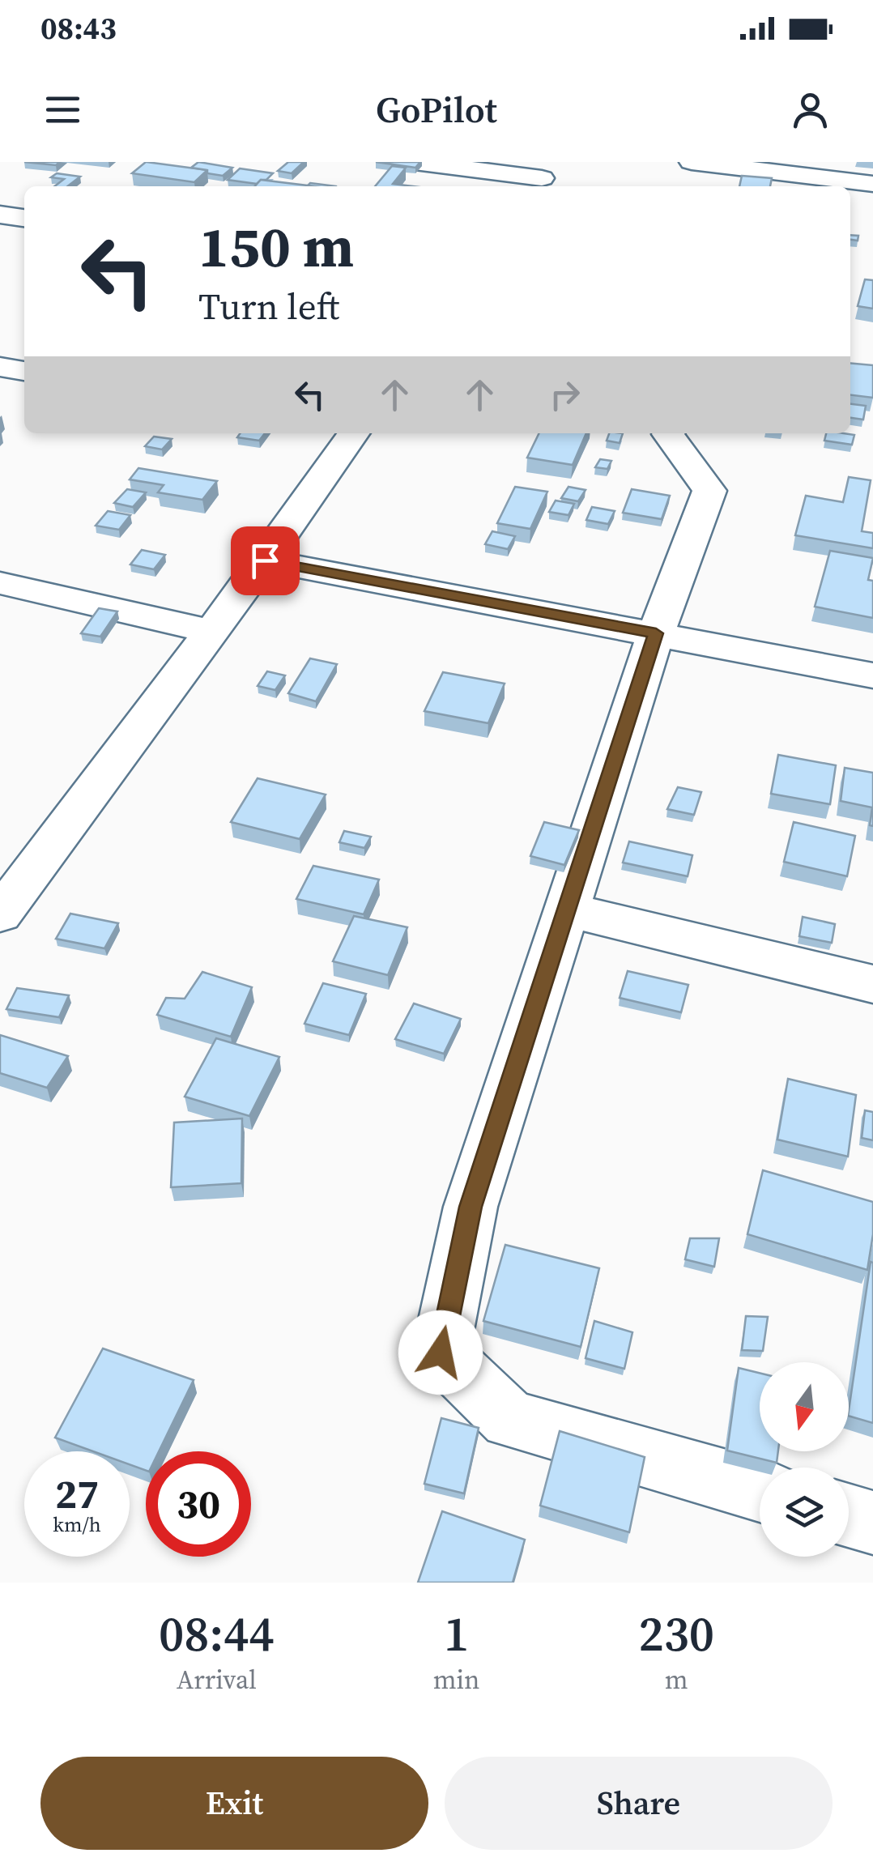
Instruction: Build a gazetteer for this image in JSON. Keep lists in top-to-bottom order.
{
  "north": "bottom",
  "page": {
    "status": "08:43",
    "header": "GoPilot",
    "turn": ["150 m", "Turn left"],
    "speed": "27 km/h",
    "limit": "30",
    "eta": [
      "08:44",
      "Arrival",
      "1",
      "min",
      "230",
      "m"
    ],
    "buttons": ["Exit", "Share"]
  }
}
